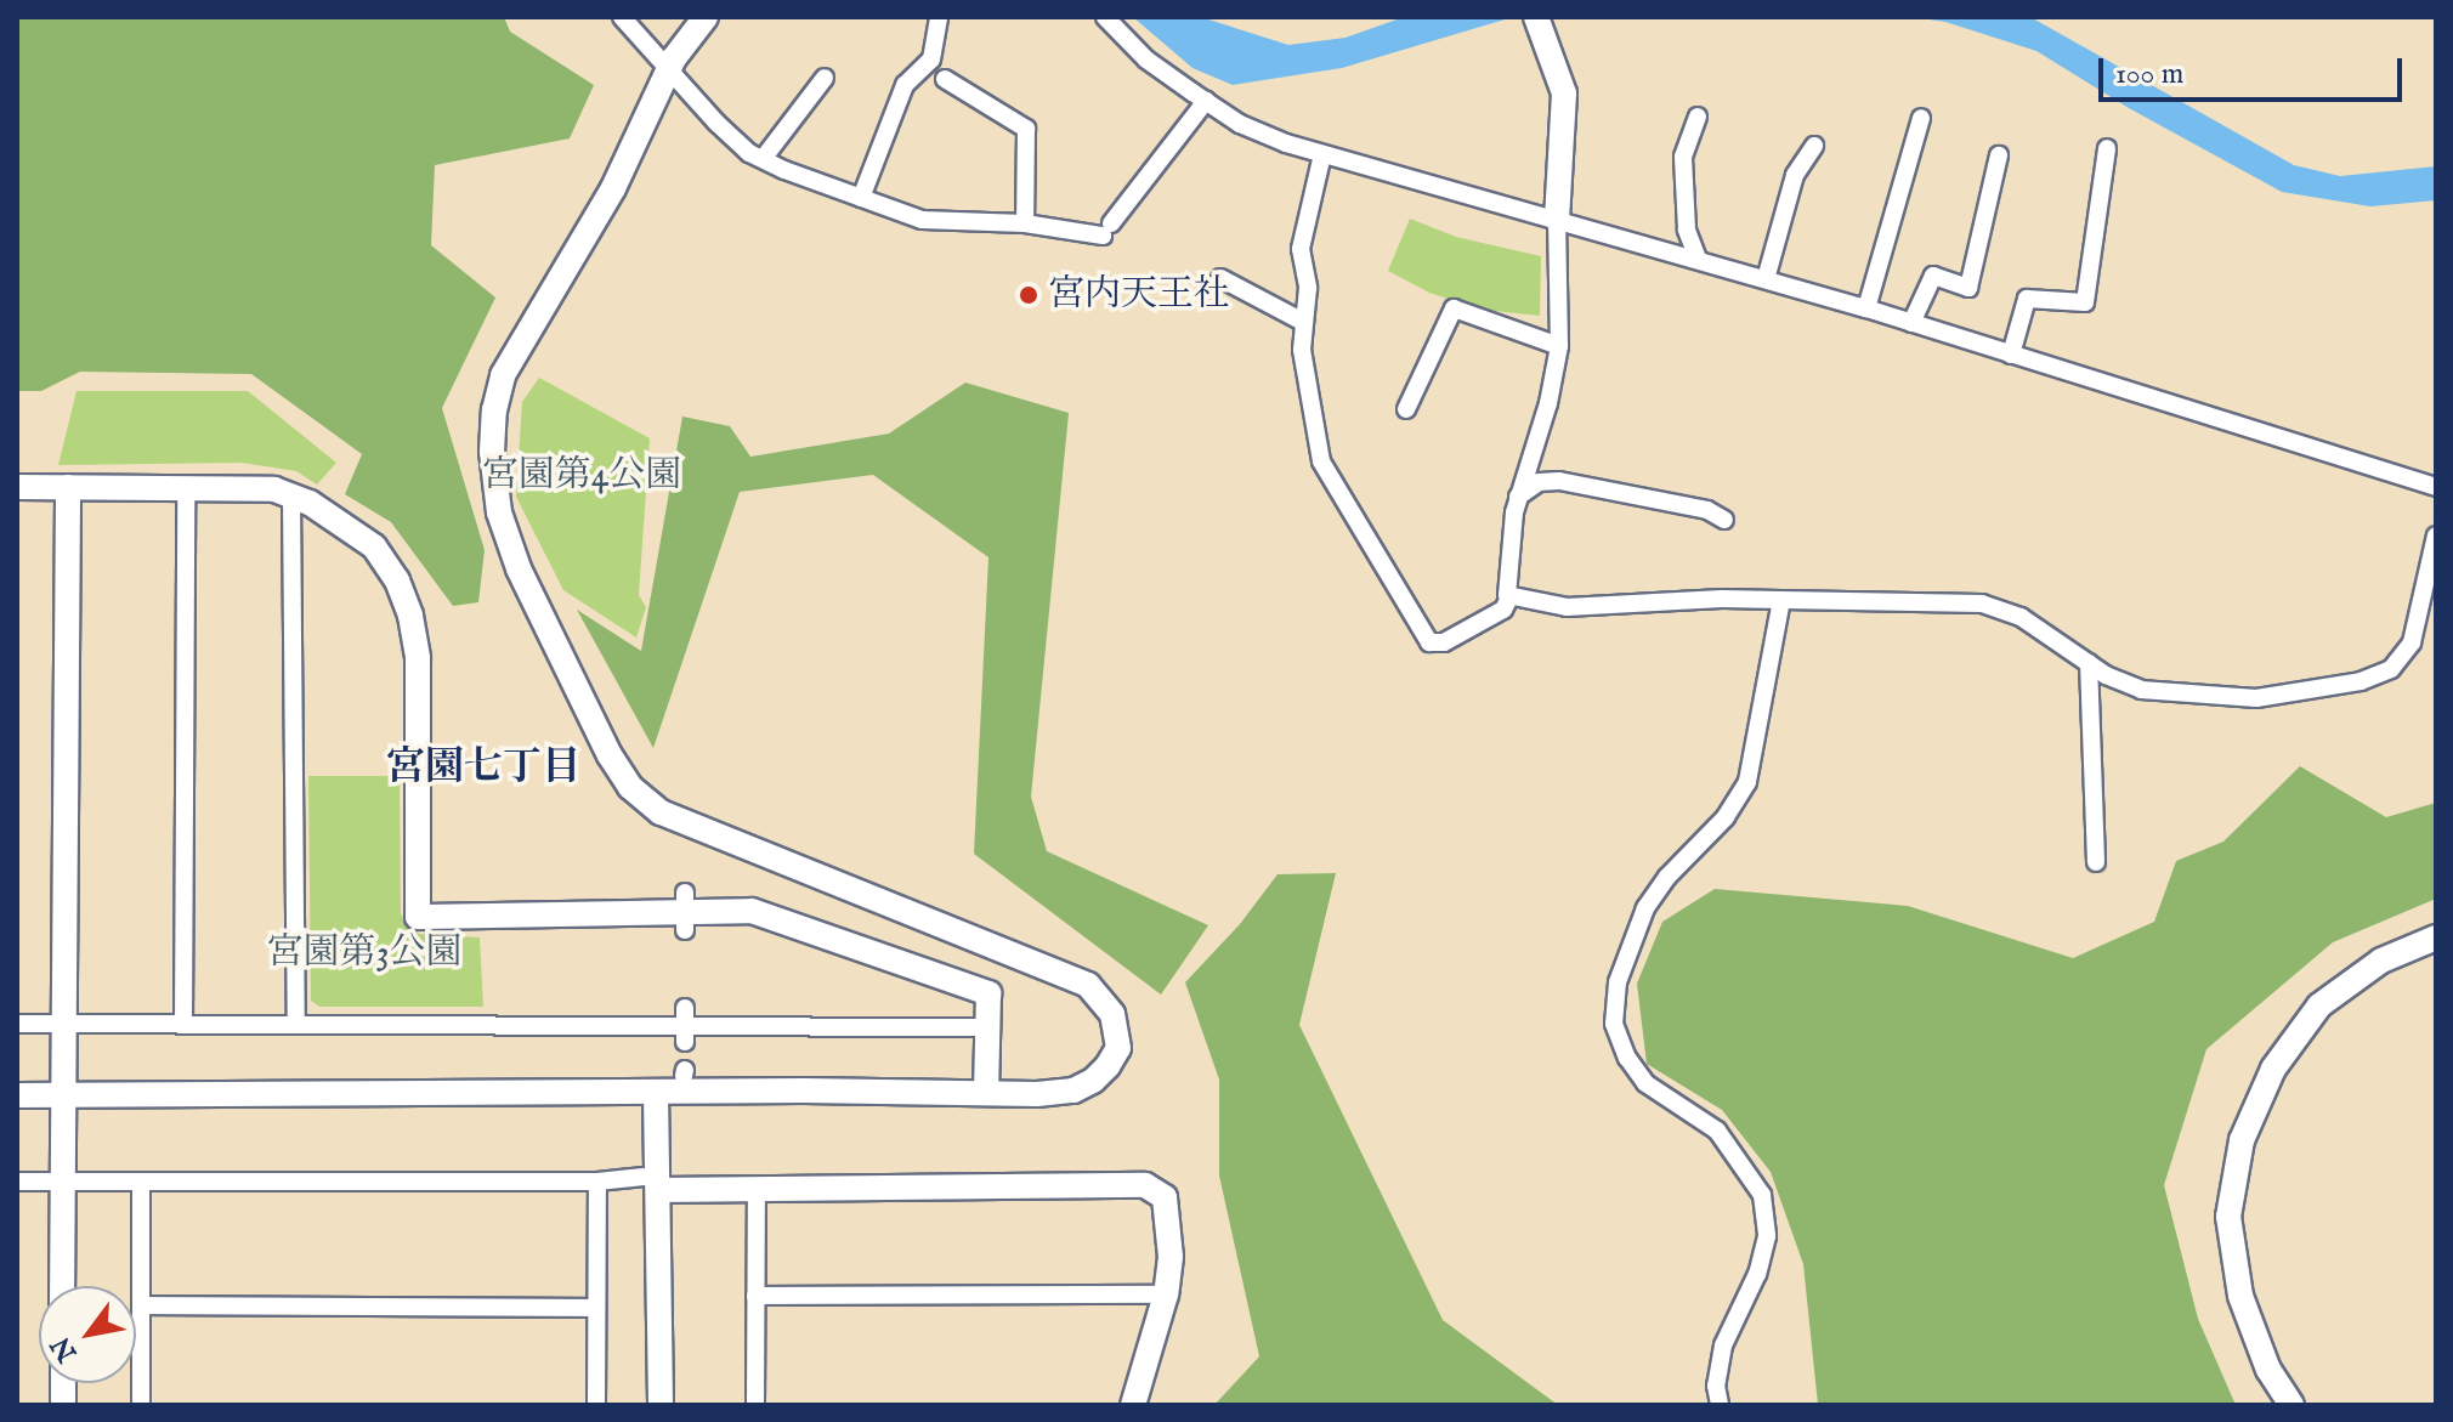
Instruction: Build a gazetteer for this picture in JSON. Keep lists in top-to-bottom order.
{
  "districts": ["宮園七丁目"],
  "parks": ["宮園第4公園", "宮園第3公園"],
  "places": ["宮内天王社"],
  "scale_bar": "100 m",
  "north": "bottom left"
}
